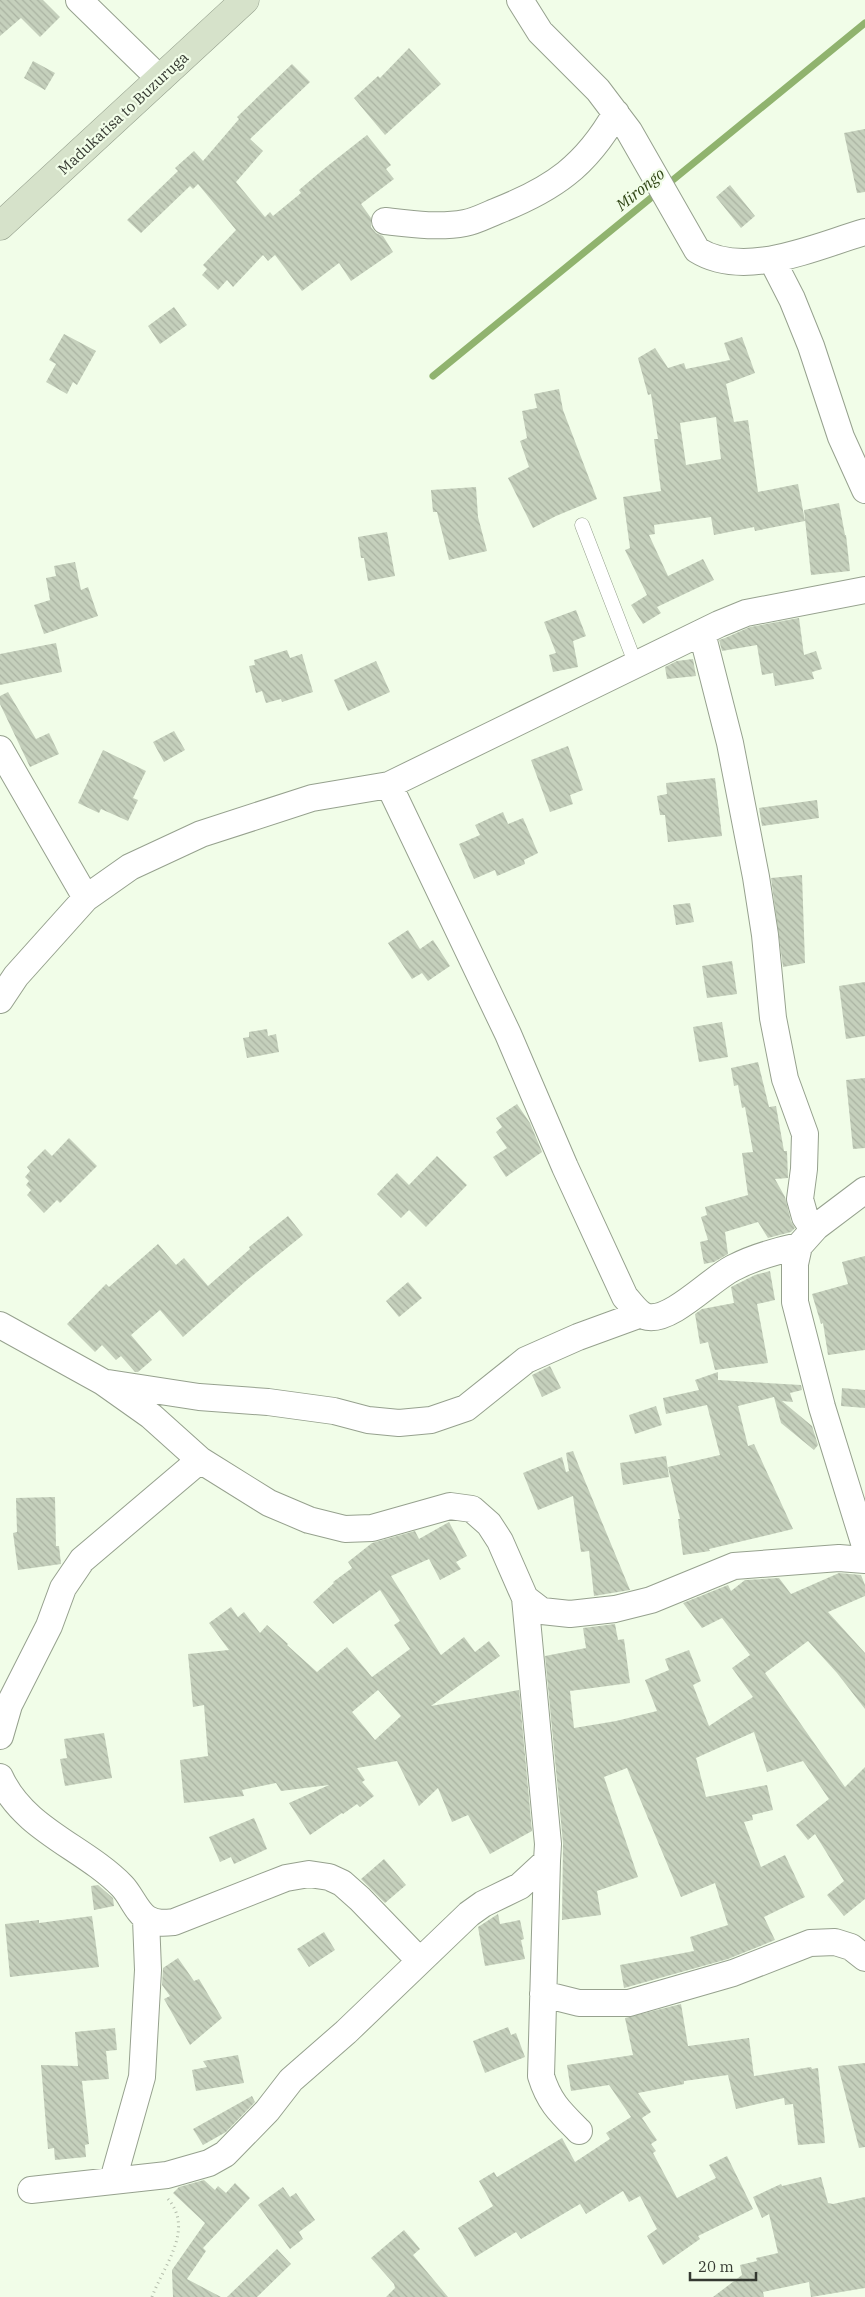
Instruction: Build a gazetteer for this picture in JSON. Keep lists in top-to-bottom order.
{
  "streets": {
    "main road": ["Madukatisa to Buzuruga"]
  },
  "water": ["Mirongo"],
  "scale_bar": "20 m"
}
